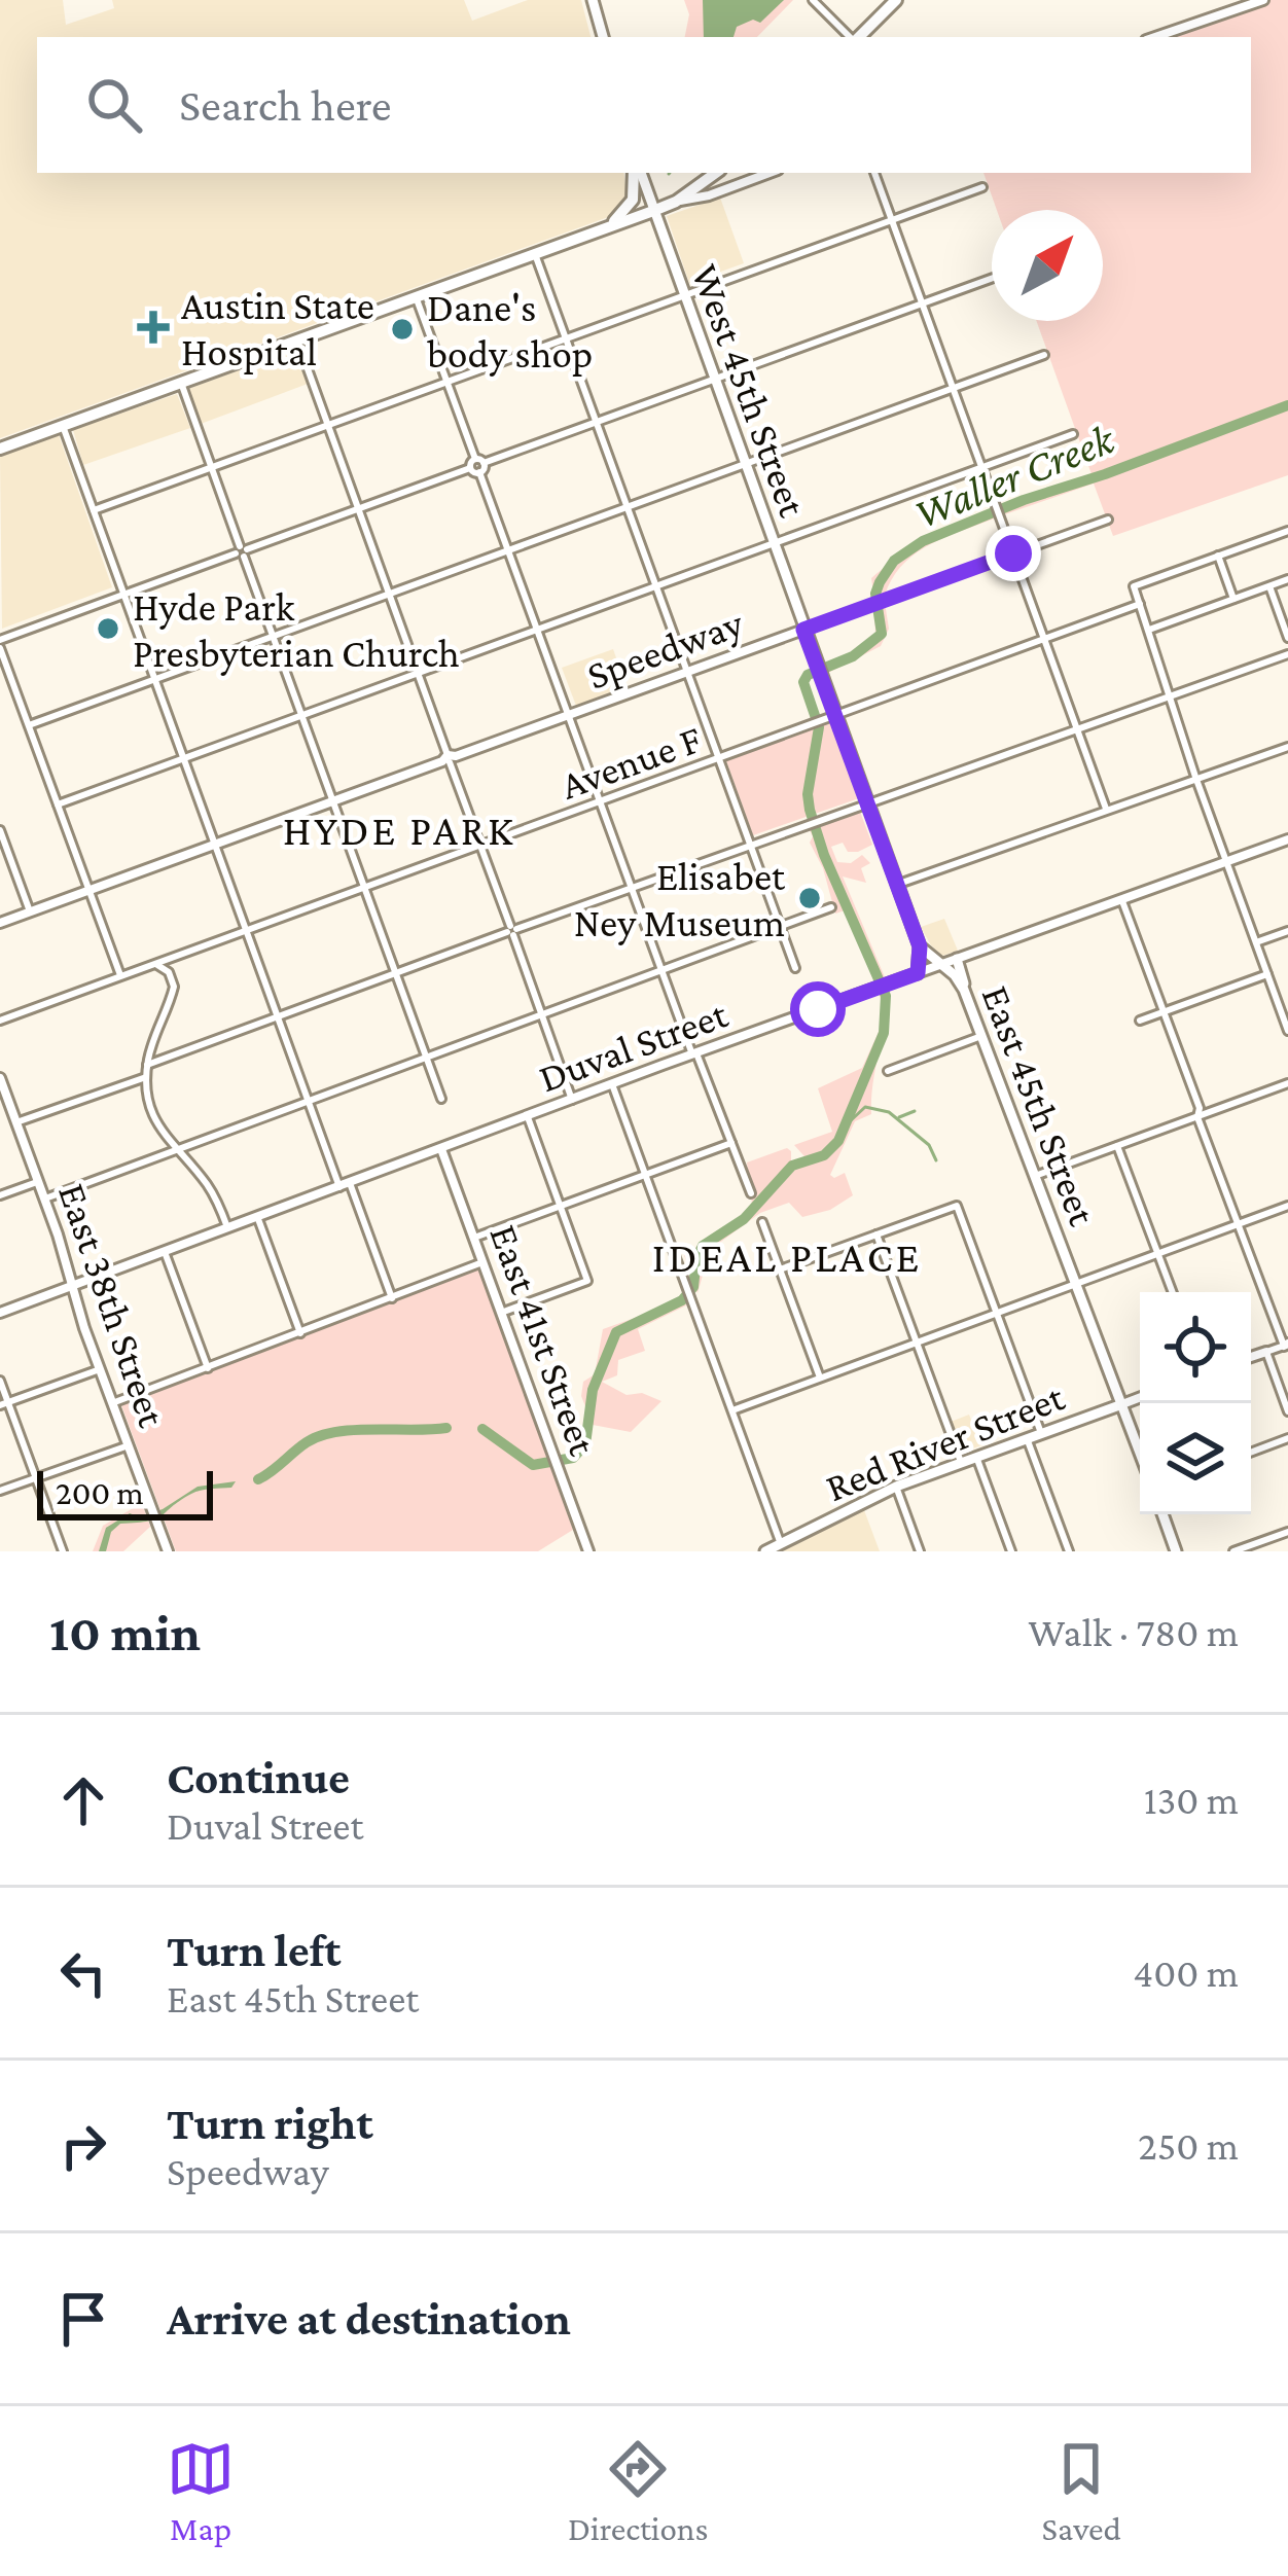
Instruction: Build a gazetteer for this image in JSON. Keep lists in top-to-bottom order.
{
  "streets": {
    "main road": ["West 45th Street", "East 45th Street", "Red River Street"],
    "street": [
      "Speedway",
      "Avenue F",
      "Duval Street",
      "East 38th Street",
      "East 41st Street"
    ]
  },
  "crossings": [
    ["West 45th Street", "Speedway"],
    ["Duval Street", "East 45th Street"],
    ["Duval Street", "East 38th Street"],
    ["Duval Street", "East 41st Street"],
    ["East 45th Street", "Red River Street"]
  ],
  "districts": ["HYDE PARK", "IDEAL PLACE"],
  "water": ["Waller Creek"],
  "places": {
    "health": ["Austin State Hospital"],
    "other": ["Dane's body shop", "Hyde Park Presbyterian Church", "Elisabet Ney Museum"]
  },
  "scale_bar": "200 m",
  "north": "top right",
  "page": {
    "search": "Search here",
    "scale": "200 m",
    "heading": ["10 min", "Walk · 780 m"],
    "list": [
      ["Continue", "Duval Street", "130 m"],
      ["Turn left", "East 45th Street", "400 m"],
      ["Turn right", "Speedway", "250 m"],
      "Arrive at destination"
    ],
    "nav": ["Map", "Directions", "Saved"]
  }
}
